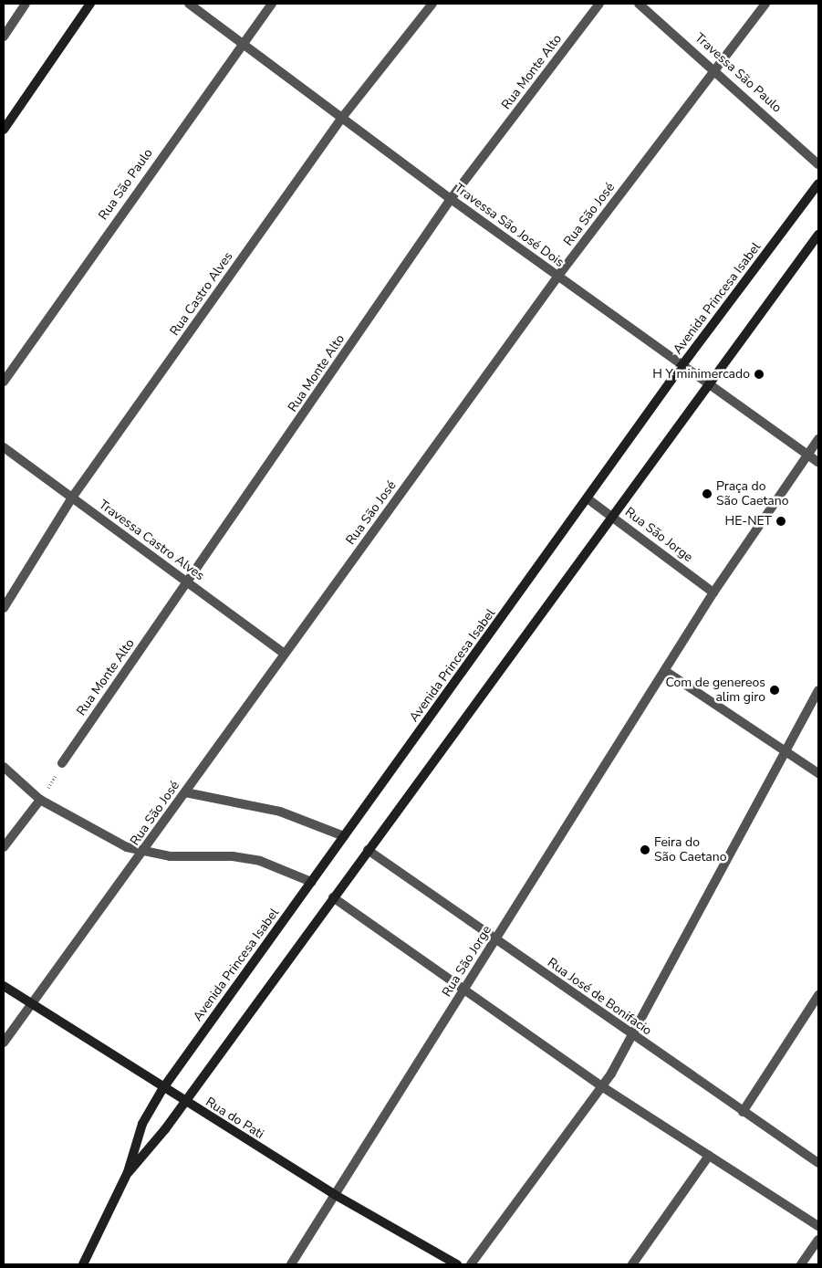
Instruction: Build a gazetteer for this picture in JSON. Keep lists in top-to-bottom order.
{
  "streets": {
    "street": [
      "Rua Monte Alto",
      "Travessa São Paulo",
      "Rua São Paulo",
      "Rua São José",
      "Travessa São José Dois",
      "Rua Castro Alves",
      "Avenida Princesa Isabel",
      "Rua São Jorge",
      "Travessa Castro Alves",
      "Rua José de Bonifacio",
      "Rua do Pati"
    ]
  },
  "crossings": [
    ["Rua Monte Alto", "Travessa São José Dois"],
    ["Rua Monte Alto", "Travessa Castro Alves"],
    ["Travessa São Paulo", "Rua São José"],
    ["Rua São Paulo", "Travessa São José Dois"],
    ["Rua São José", "Travessa São José Dois"],
    ["Rua São José", "Travessa Castro Alves"],
    ["Rua São José", "Rua do Pati"],
    ["Travessa São José Dois", "Rua Castro Alves"],
    ["Travessa São José Dois", "Avenida Princesa Isabel"],
    ["Travessa São José Dois", "Rua São Jorge"],
    ["Rua Castro Alves", "Travessa Castro Alves"],
    ["Avenida Princesa Isabel", "Rua São Jorge"],
    ["Avenida Princesa Isabel", "Rua José de Bonifacio"],
    ["Avenida Princesa Isabel", "Rua do Pati"],
    ["Rua São Jorge", "Rua José de Bonifacio"],
    ["Rua São Jorge", "Rua do Pati"]
  ],
  "places": [
    "H Y minimercado",
    "Praça do São Caetano",
    "HE-NET",
    "Com de genereos alim giro",
    "Feira do São Caetano"
  ]
}
